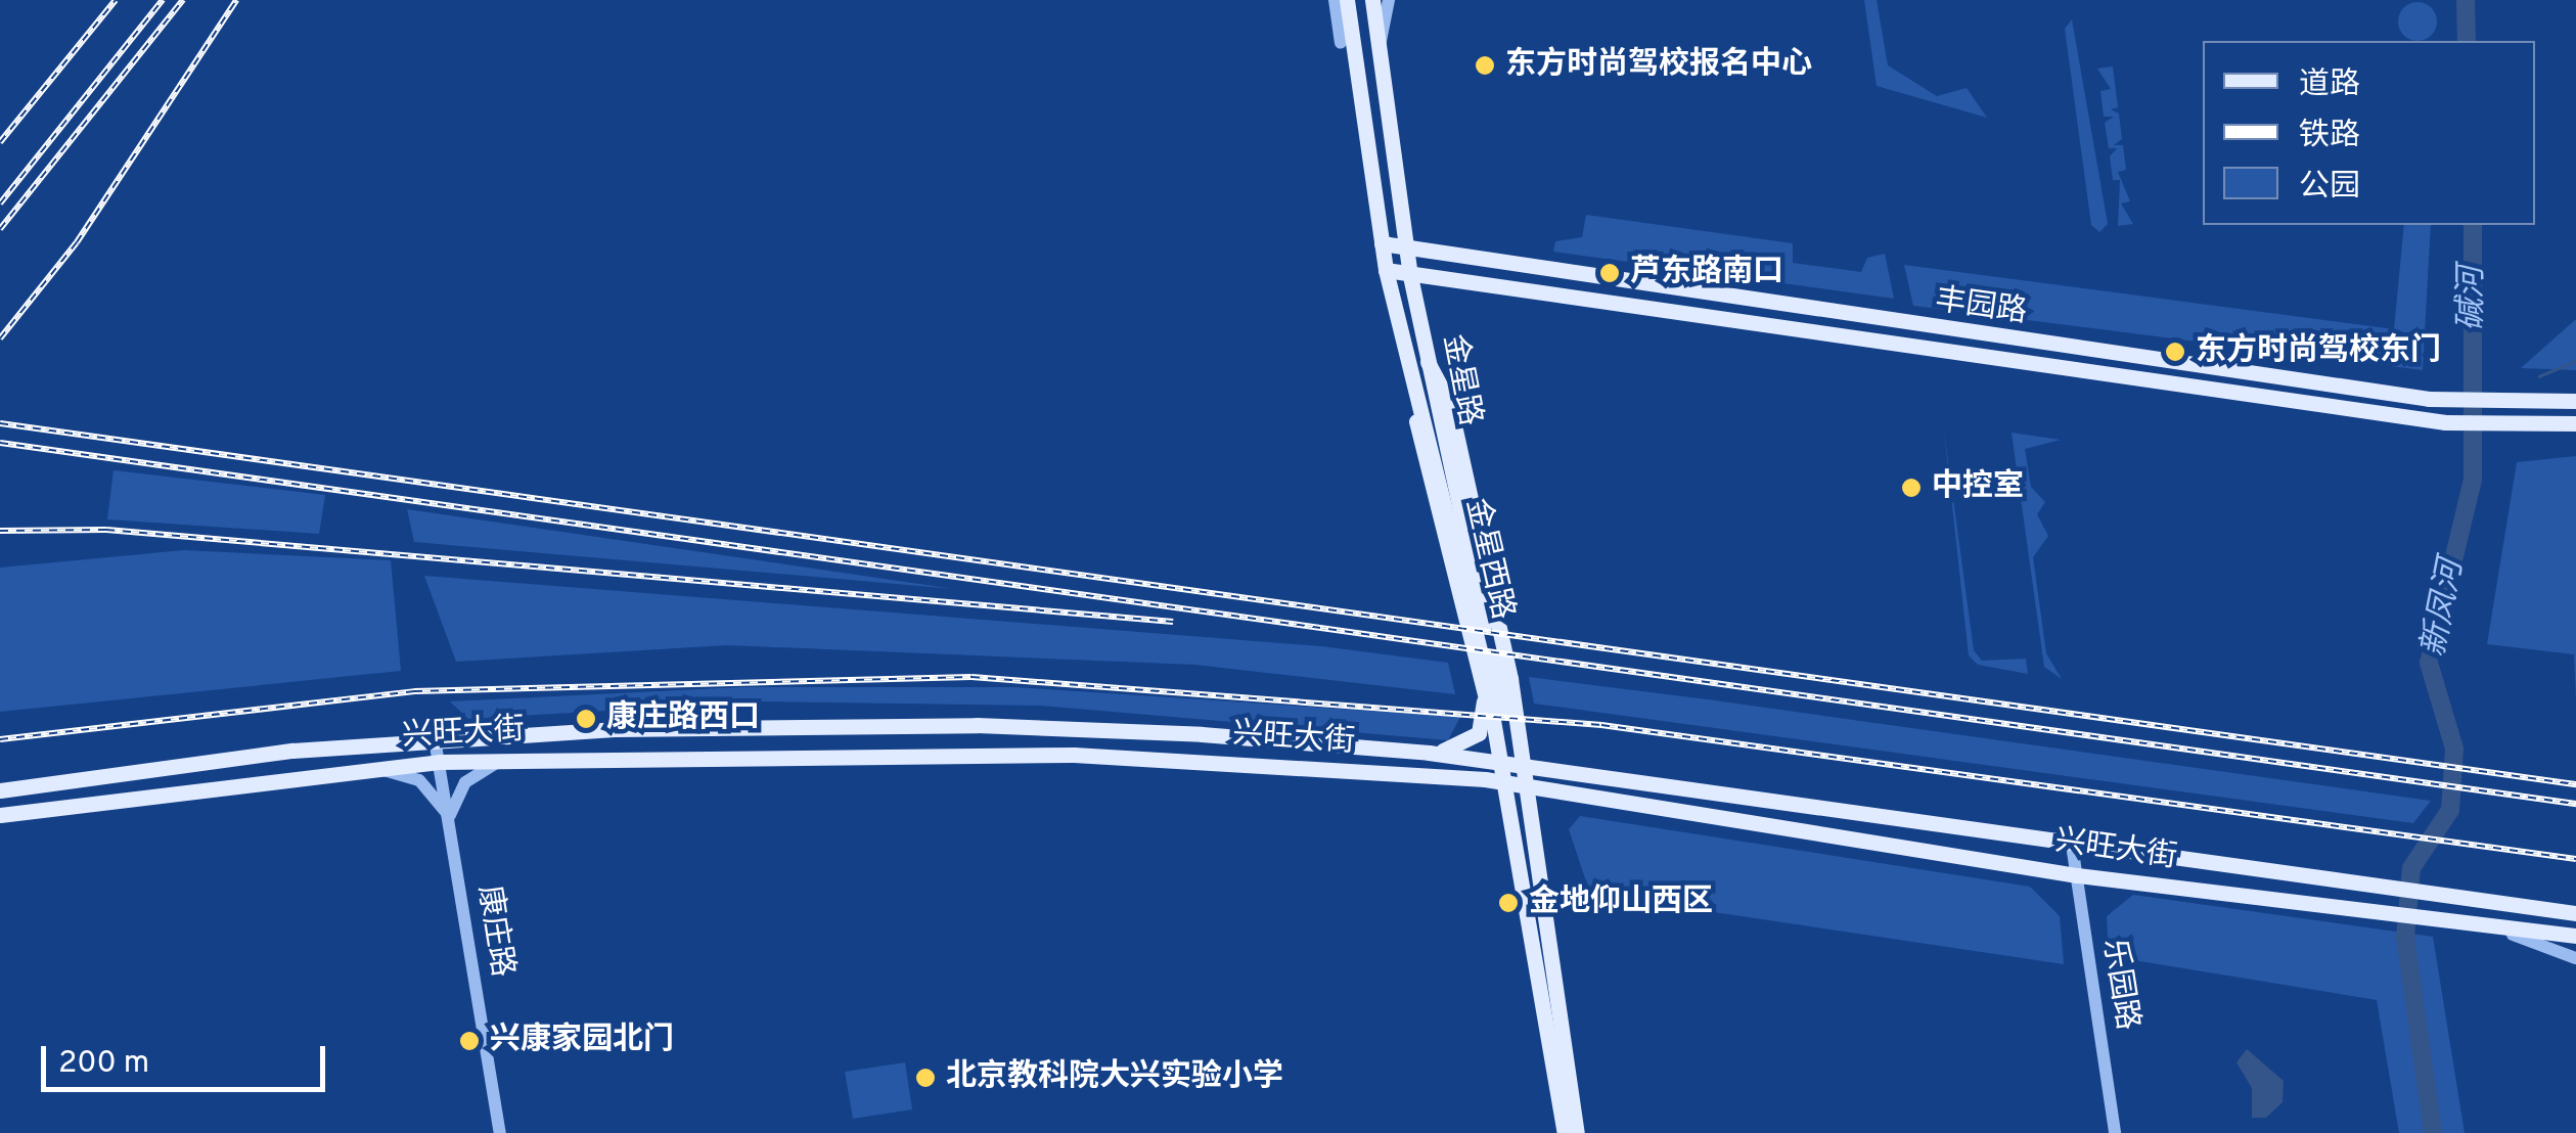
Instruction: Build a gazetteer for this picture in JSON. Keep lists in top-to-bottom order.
{
  "streets": {
    "main road": [
      "丰园路",
      "金星路",
      "金星西路",
      "兴旺大街"
    ],
    "street": ["康庄路", "乐园路"]
  },
  "crossings": [
    ["丰园路", "金星路"],
    ["丰园路", "金星西路"],
    ["金星路", "金星西路"],
    ["金星路", "兴旺大街"],
    ["金星西路", "兴旺大街"],
    ["兴旺大街", "康庄路"],
    ["兴旺大街", "乐园路"]
  ],
  "water": ["碱河", "新凤河"],
  "places": [
    "东方时尚驾校报名中心",
    "芦东路南口",
    "东方时尚驾校东门",
    "中控室",
    "康庄路西口",
    "金地仰山西区",
    "兴康家园北门",
    "北京教科院大兴实验小学"
  ],
  "legend": ["道路", "铁路", "公园"],
  "scale_bar": "200 m"
}
